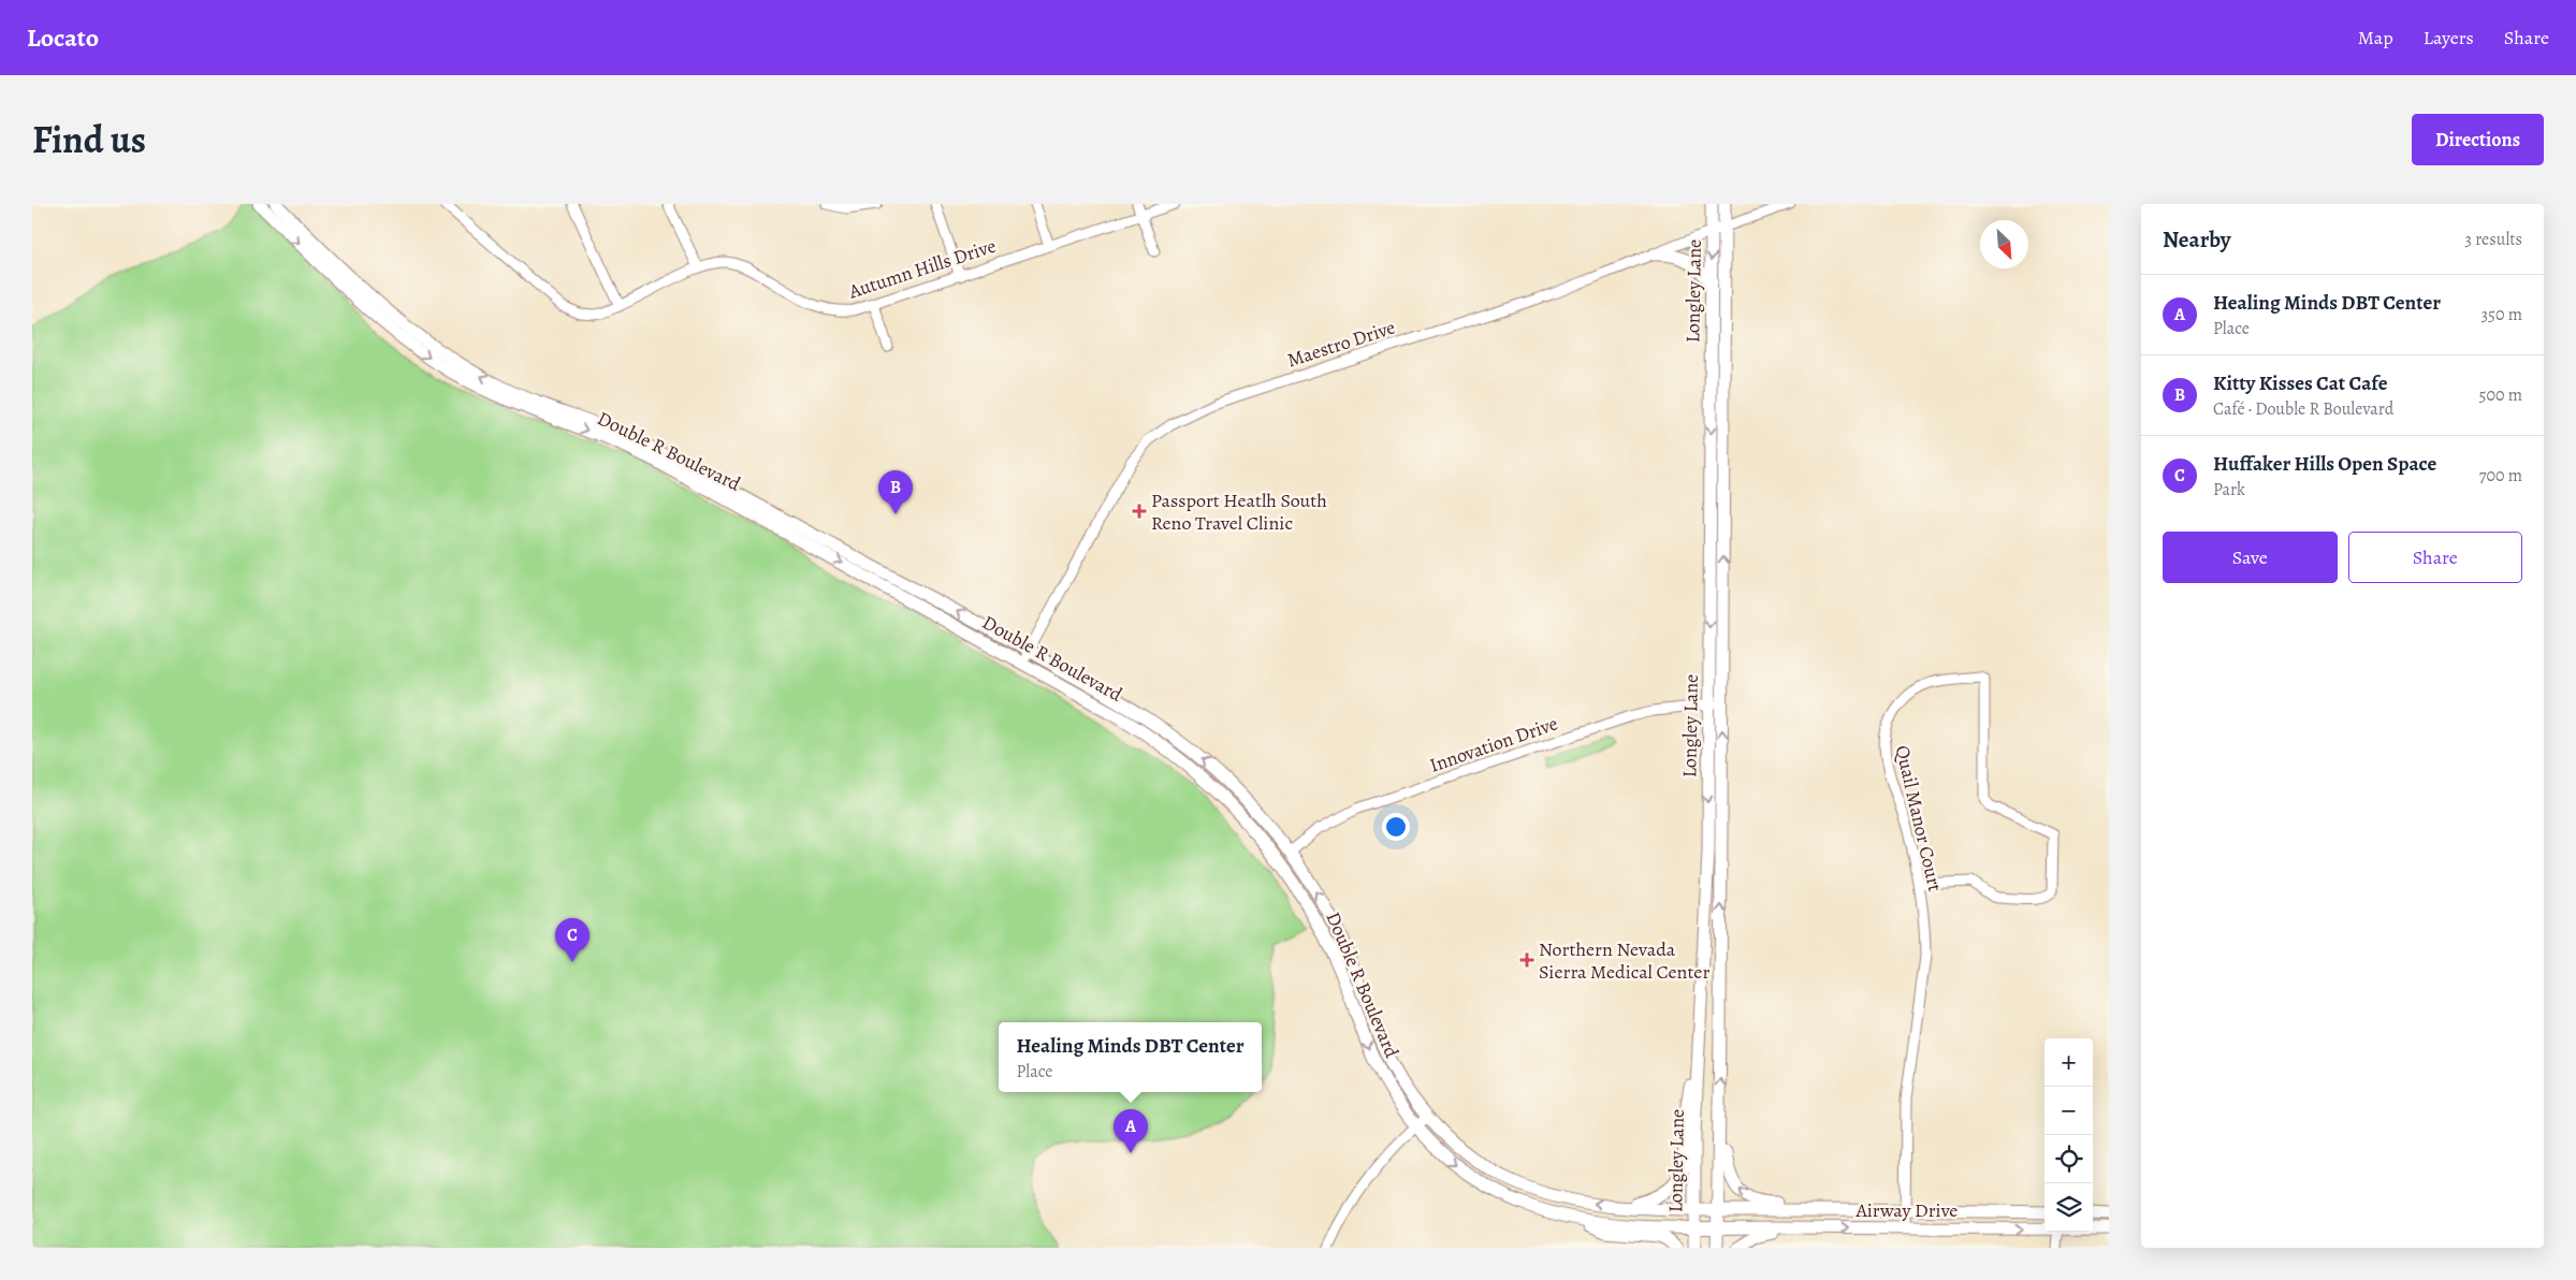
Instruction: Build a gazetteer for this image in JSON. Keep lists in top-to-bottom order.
{
  "streets": {
    "main road": ["Longley Lane", "Double R Boulevard", "Airway Drive"],
    "street": [
      "Autumn Hills Drive",
      "Maestro Drive",
      "Innovation Drive",
      "Quail Manor Court"
    ]
  },
  "crossings": [
    ["Longley Lane", "Maestro Drive"],
    ["Longley Lane", "Double R Boulevard"],
    ["Longley Lane", "Innovation Drive"],
    ["Longley Lane", "Airway Drive"],
    ["Maestro Drive", "Double R Boulevard"],
    ["Double R Boulevard", "Innovation Drive"],
    ["Double R Boulevard", "Airway Drive"],
    ["Quail Manor Court", "Airway Drive"]
  ],
  "places": {
    "health": ["Passport Heatlh South Reno Travel Clinic", "Northern Nevada Sierra Medical Center"]
  },
  "north": "bottom right",
  "page": {
    "header": "Locato",
    "nav": ["Map", "Layers", "Share"],
    "title": "Find us",
    "buttons": [
      "Directions",
      ["Save", "Share"]
    ],
    "heading": ["Nearby", "3 results"],
    "list": [
      {
        "mark": "A",
        "name": "Healing Minds DBT Center",
        "note": "Place",
        "value": "350 m"
      },
      {
        "mark": "B",
        "name": "Kitty Kisses Cat Cafe",
        "note": "Café · Double R Boulevard",
        "value": "500 m"
      },
      {
        "mark": "C",
        "name": "Huffaker Hills Open Space",
        "note": "Park",
        "value": "700 m"
      }
    ],
    "pins": ["B", "C", "A"],
    "popup": ["Healing Minds DBT Center", "Place"],
    "map_buttons": ["+", "−"]
  }
}
